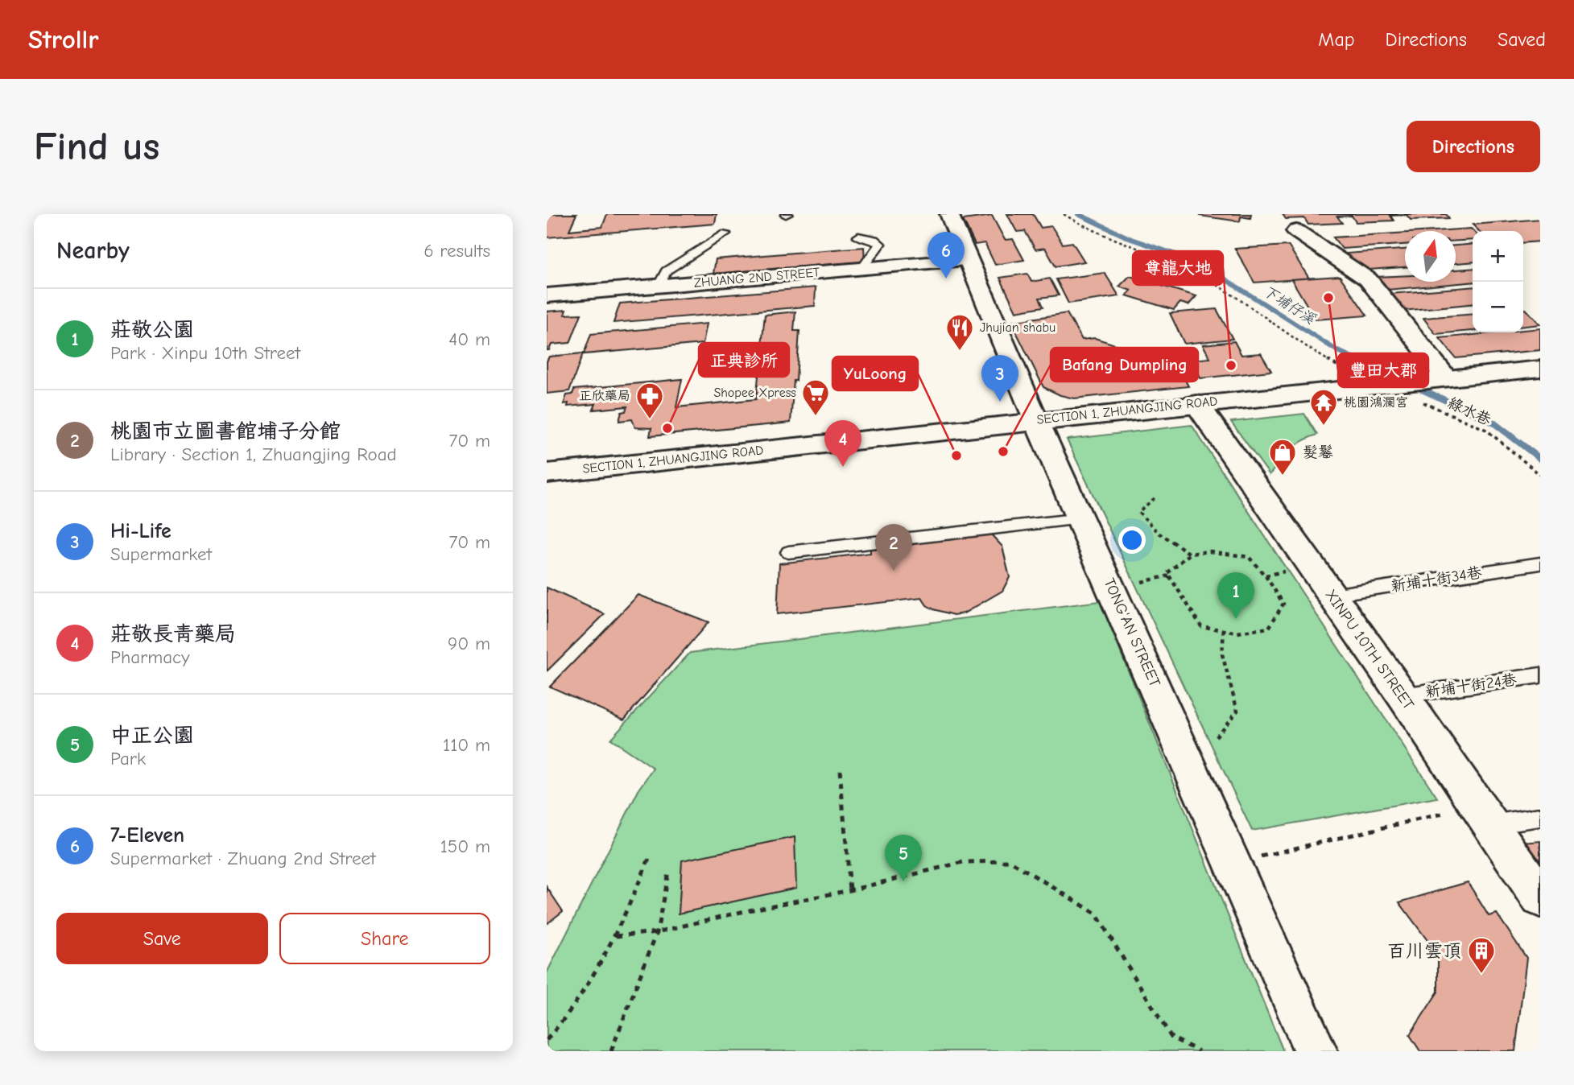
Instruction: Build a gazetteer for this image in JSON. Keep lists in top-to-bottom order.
{
  "streets": {
    "street": [
      "ZHUANG 2ND STREET",
      "SECTION 1, ZHUANGJING ROAD",
      "TONG'AN STREET",
      "XINPU 10TH STREET"
    ],
    "lane": ["新埔十街34巷", "新埔十街24巷"],
    "path": ["綠水巷"]
  },
  "crossings": [
    ["ZHUANG 2ND STREET", "TONG'AN STREET"],
    ["SECTION 1, ZHUANGJING ROAD", "TONG'AN STREET"],
    ["SECTION 1, ZHUANGJING ROAD", "XINPU 10TH STREET"],
    ["新埔十街34巷", "XINPU 10TH STREET"],
    ["XINPU 10TH STREET", "新埔十街24巷"]
  ],
  "water": ["下埔仔溪"],
  "places": {
    "other": [
      "豐田大郡",
      "尊龍大地",
      "正典診所",
      "Bafang Dumpling",
      "YuLoong"
    ],
    "restaurant": ["Jhujian shabu"],
    "supermarket": ["Shopee Xpress"],
    "pharmacy": ["正欣藥局"],
    "temple": ["桃園鴻瀾宮"],
    "shop": ["髮鬈"],
    "building": ["百川雲頂"]
  },
  "north": "top",
  "page": {
    "header": "Strollr",
    "nav": ["Map", "Directions", "Saved"],
    "buttons": [
      "Directions",
      ["Save", "Share"]
    ],
    "title": "Find us",
    "heading": ["Nearby", "6 results"],
    "map_buttons": ["+", "−"],
    "pins": [
      "6",
      "3",
      "4",
      "2",
      "1",
      "5"
    ],
    "list": [
      {
        "mark": "1",
        "name": "莊敬公園",
        "note": "Park · Xinpu 10th Street",
        "value": "40 m"
      },
      {
        "mark": "2",
        "name": "桃園市立圖書館埔子分館",
        "note": "Library · Section 1, Zhuangjing Road",
        "value": "70 m"
      },
      {
        "mark": "3",
        "name": "Hi-Life",
        "note": "Supermarket",
        "value": "70 m"
      },
      {
        "mark": "4",
        "name": "莊敬長青藥局",
        "note": "Pharmacy",
        "value": "90 m"
      },
      {
        "mark": "5",
        "name": "中正公園",
        "note": "Park",
        "value": "110 m"
      },
      {
        "mark": "6",
        "name": "7-Eleven",
        "note": "Supermarket · Zhuang 2nd Street",
        "value": "150 m"
      }
    ]
  }
}
